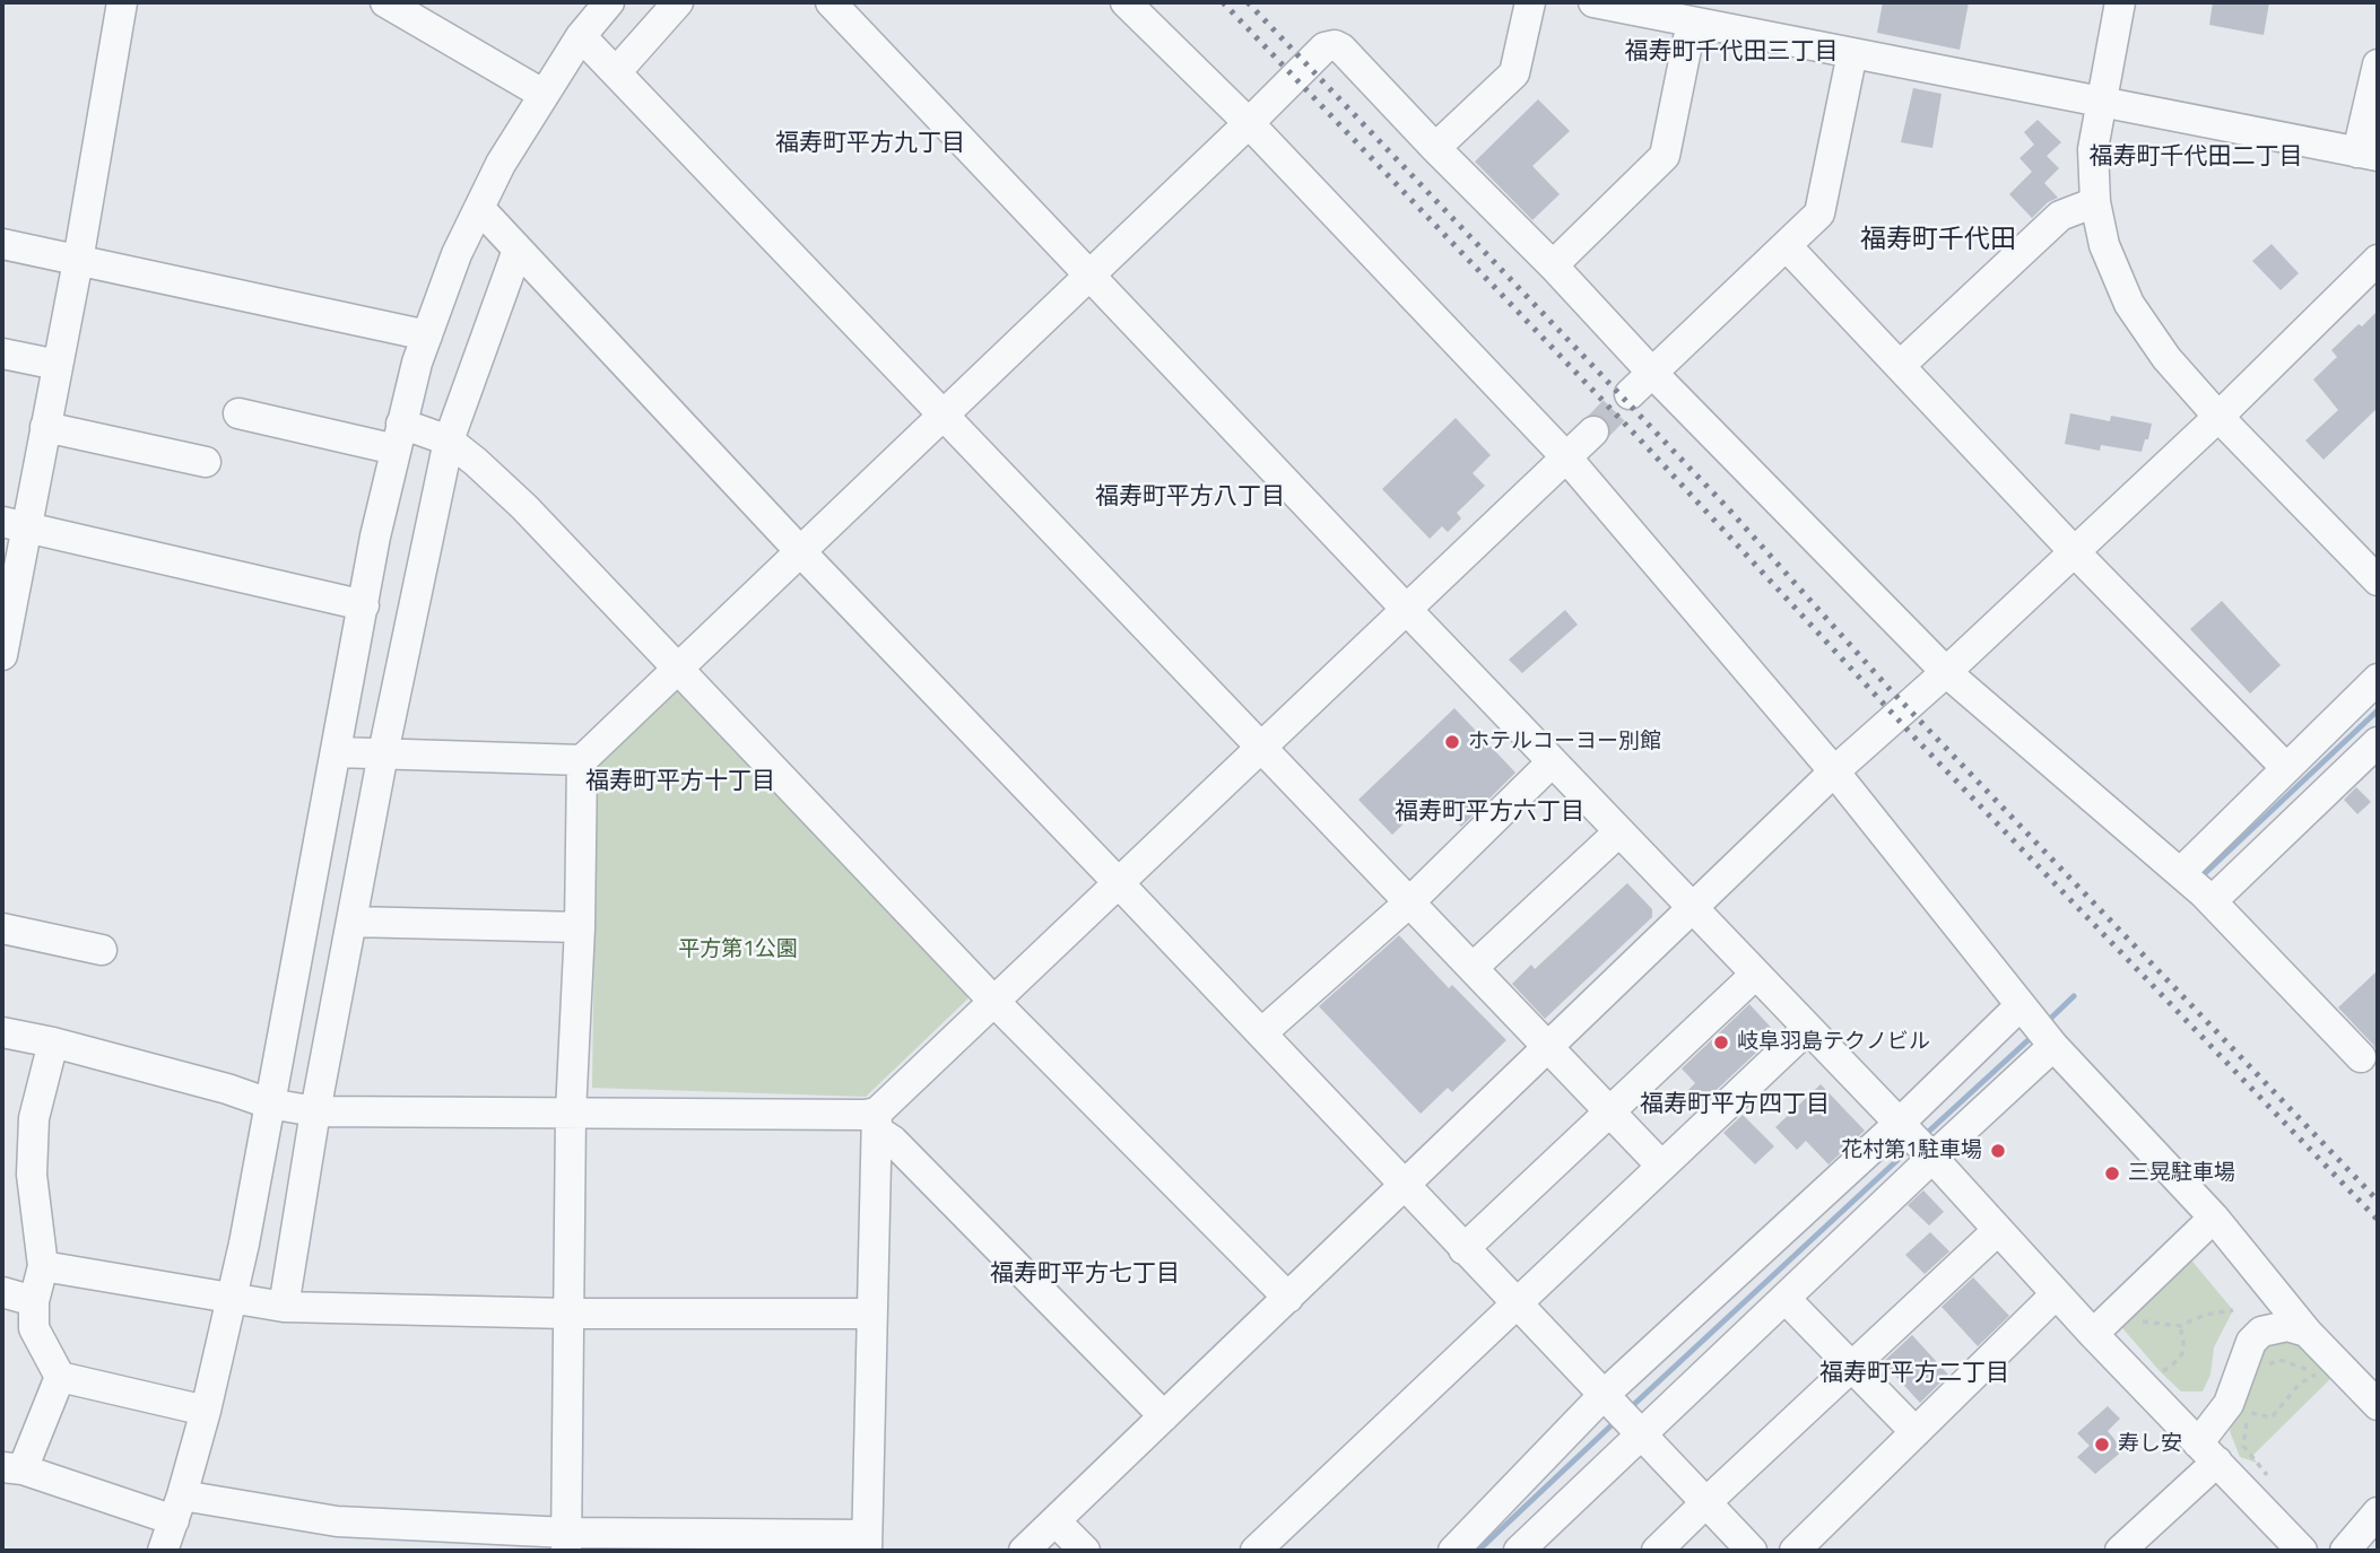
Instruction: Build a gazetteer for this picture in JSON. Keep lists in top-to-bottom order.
{
  "districts": [
    "福寿町千代田三丁目",
    "福寿町平方九丁目",
    "福寿町千代田二丁目",
    "福寿町千代田",
    "福寿町平方八丁目",
    "福寿町平方十丁目",
    "福寿町平方六丁目",
    "福寿町平方四丁目",
    "福寿町平方七丁目",
    "福寿町平方二丁目"
  ],
  "parks": ["平方第1公園"],
  "places": [
    "ホテルコーヨー別館",
    "岐阜羽島テクノビル",
    "花村第1駐車場",
    "三晃駐車場",
    "寿し安"
  ]
}
